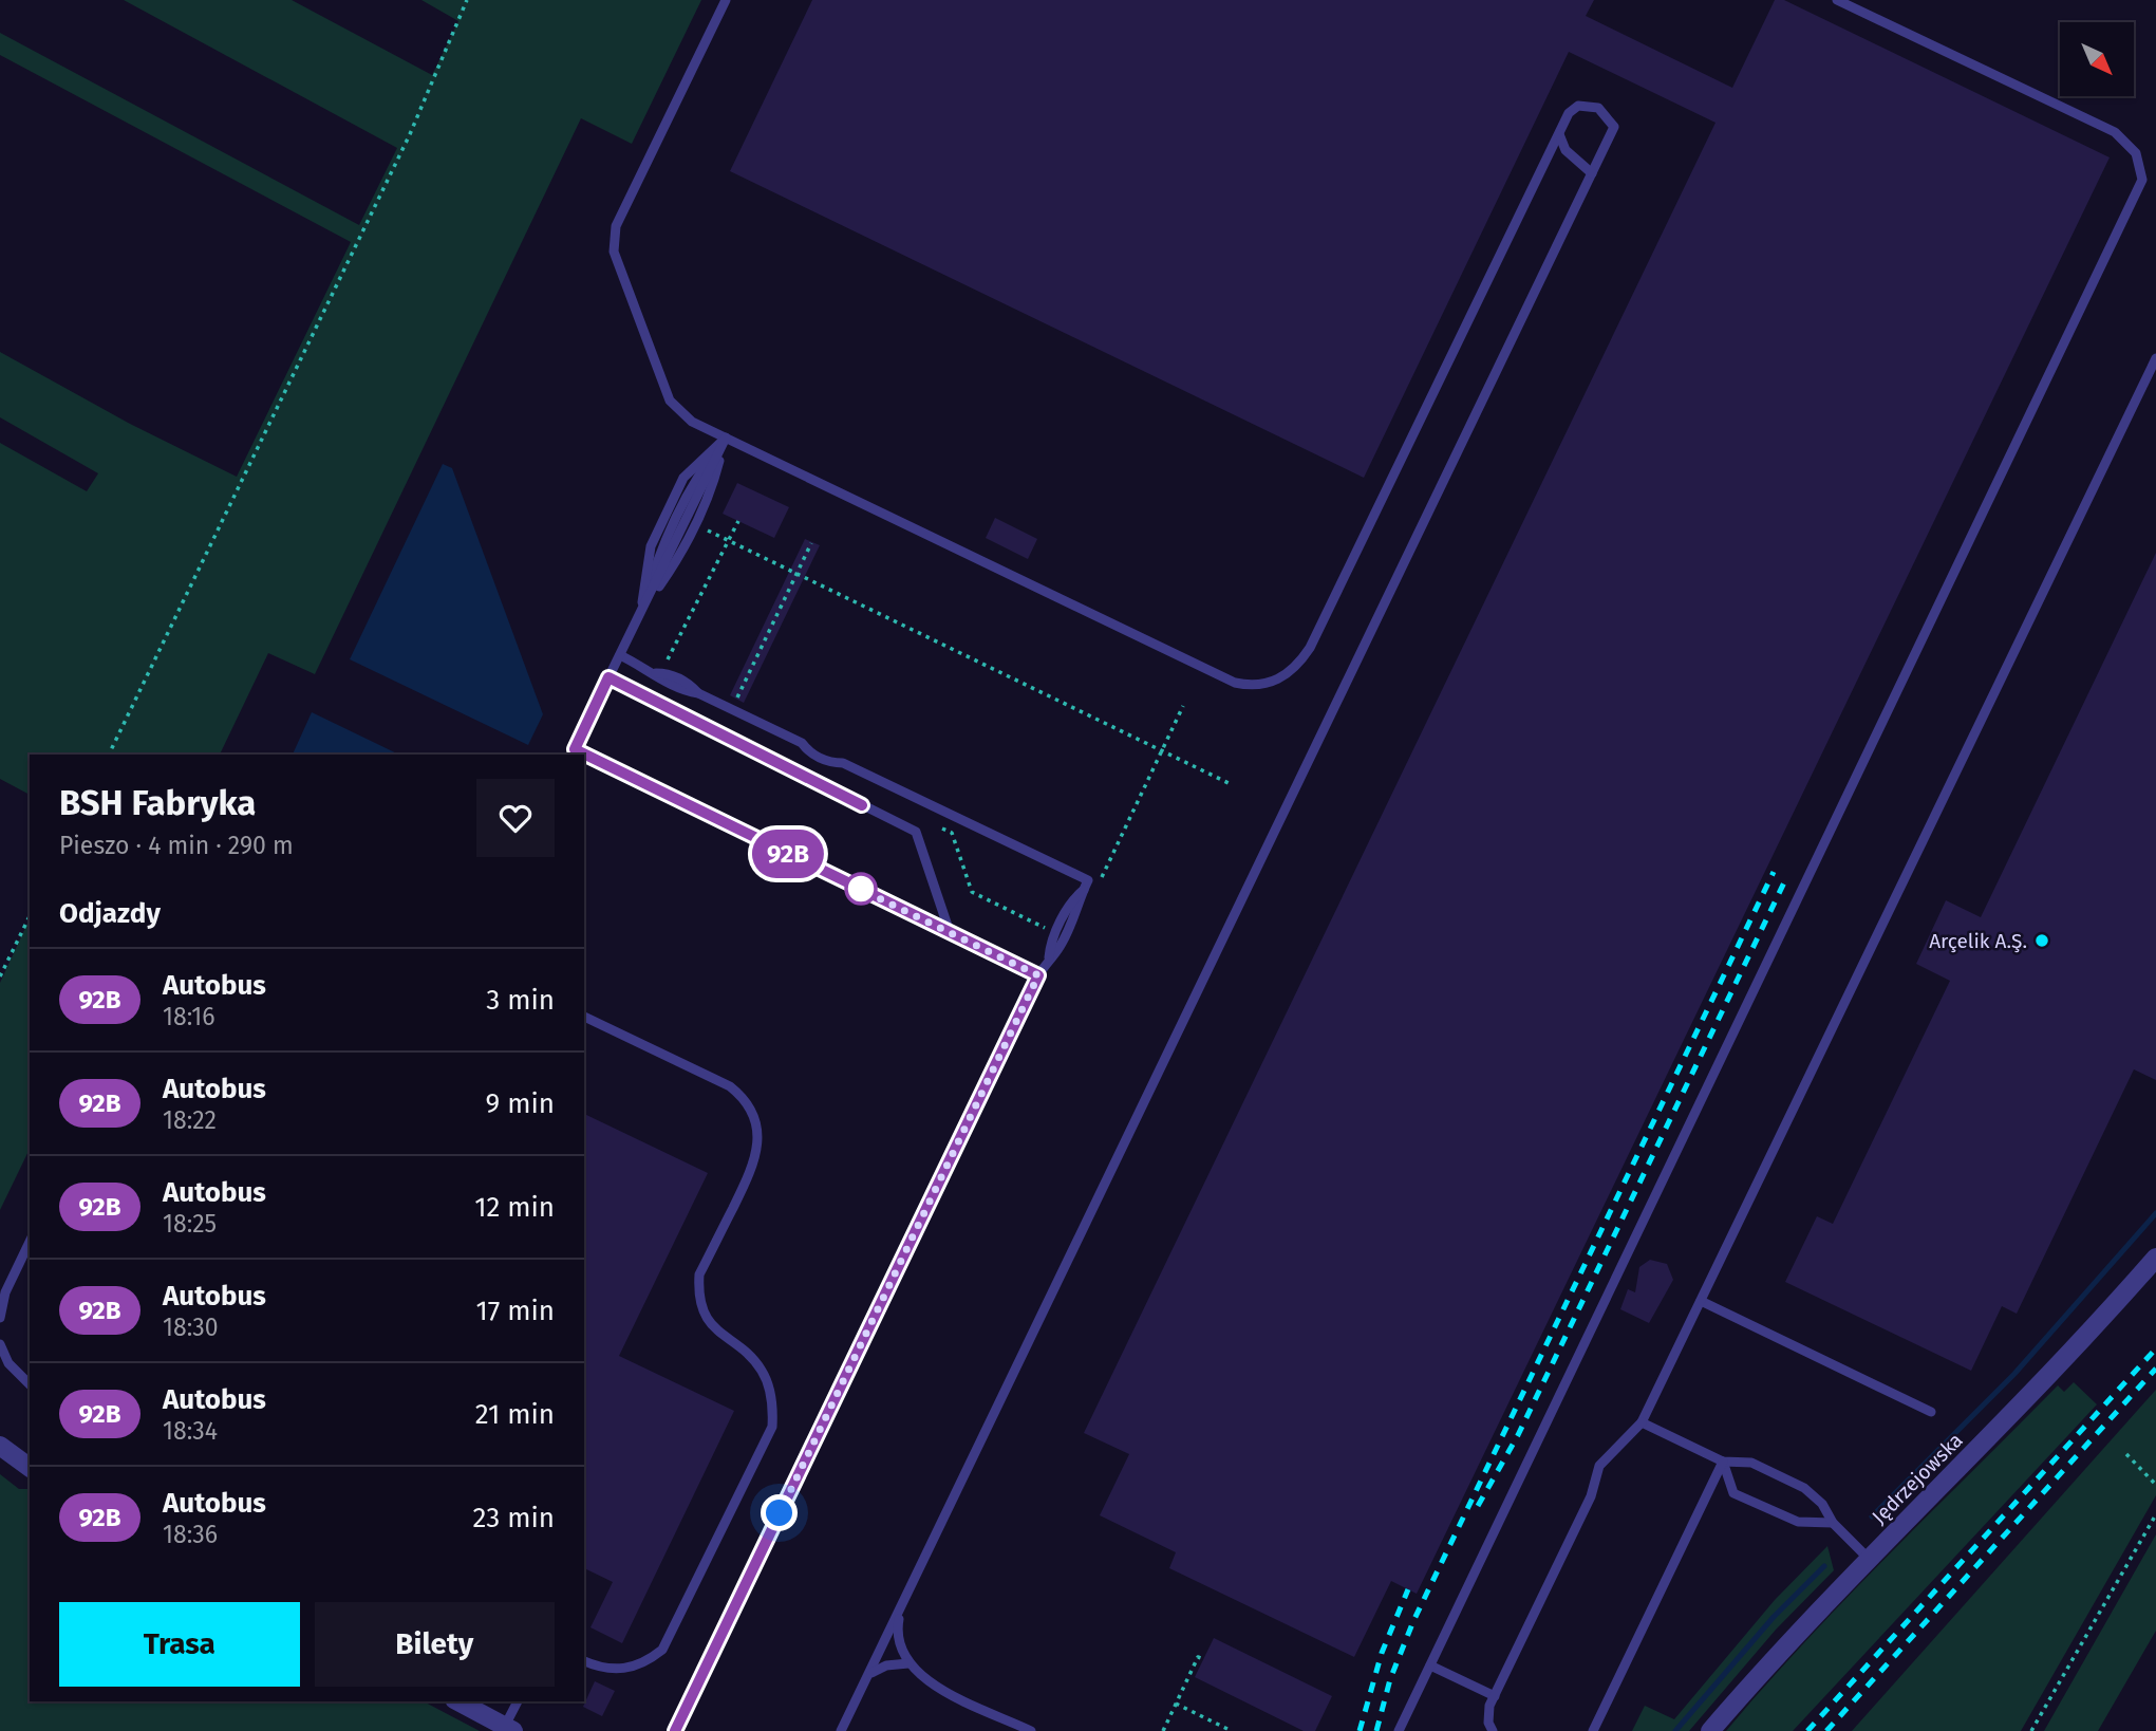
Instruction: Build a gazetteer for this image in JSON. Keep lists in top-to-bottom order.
{
  "streets": {
    "street": ["Jędrzejowska"]
  },
  "places": ["Arçelik A.Ş."],
  "lines": ["bus line 92B"],
  "north": "bottom right",
  "page": {
    "on_map": "92B",
    "heading": [
      ["BSH Fabryka", "Pieszo · 4 min · 290 m"],
      "Odjazdy"
    ],
    "list": [
      {
        "mark": "92B",
        "name": "Autobus",
        "note": "18:16",
        "value": "3 min"
      },
      {
        "mark": "92B",
        "name": "Autobus",
        "note": "18:22",
        "value": "9 min"
      },
      {
        "mark": "92B",
        "name": "Autobus",
        "note": "18:25",
        "value": "12 min"
      },
      {
        "mark": "92B",
        "name": "Autobus",
        "note": "18:30",
        "value": "17 min"
      },
      {
        "mark": "92B",
        "name": "Autobus",
        "note": "18:34",
        "value": "21 min"
      },
      {
        "mark": "92B",
        "name": "Autobus",
        "note": "18:36",
        "value": "23 min"
      }
    ],
    "buttons": ["Trasa", "Bilety"]
  }
}
